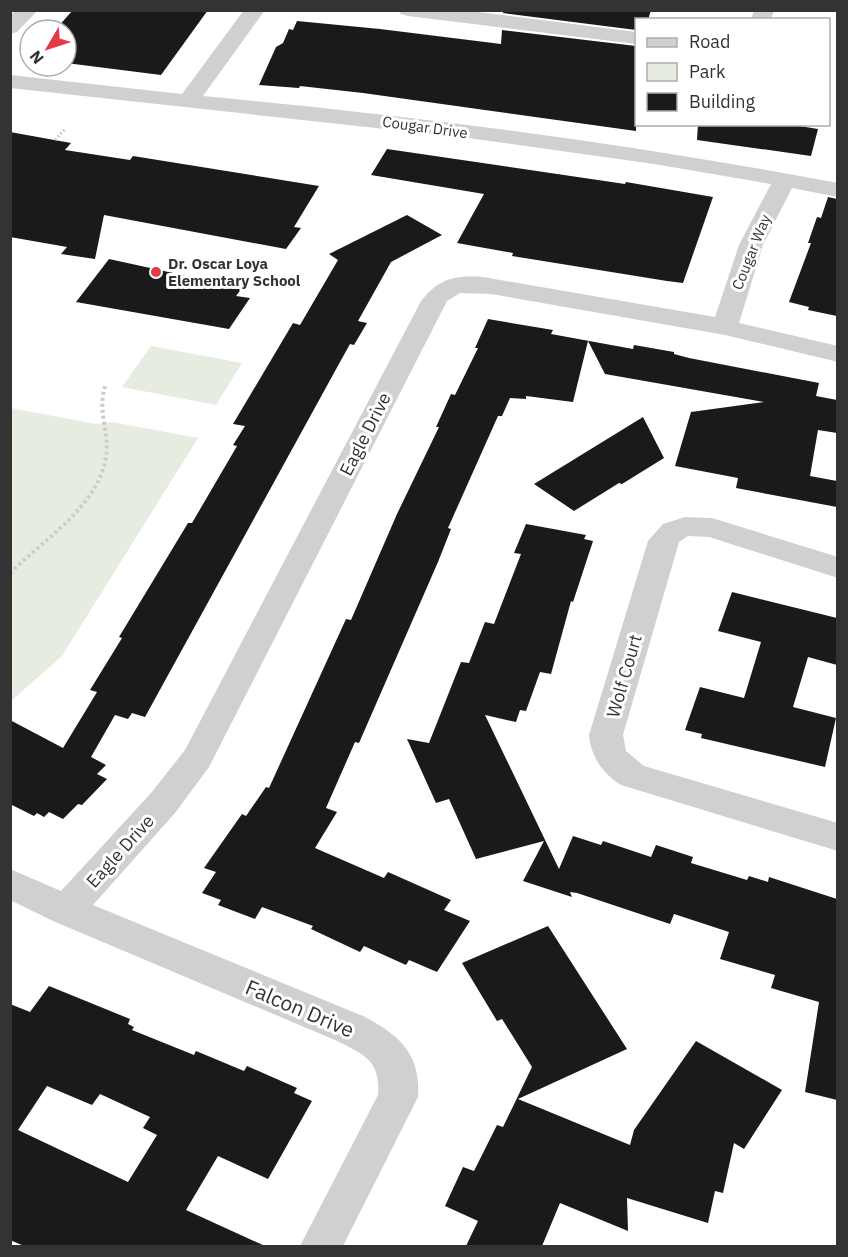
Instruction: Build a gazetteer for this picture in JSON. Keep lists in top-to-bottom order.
{
  "streets": {
    "street": [
      "Cougar Drive",
      "Cougar Way",
      "Eagle Drive",
      "Wolf Court",
      "Falcon Drive"
    ]
  },
  "crossings": [
    ["Cougar Drive", "Cougar Way"],
    ["Cougar Way", "Eagle Drive"],
    ["Eagle Drive", "Falcon Drive"]
  ],
  "places": ["Dr. Oscar Loya Elementary School"],
  "legend": ["Road", "Park", "Building"],
  "north": "bottom left"
}
